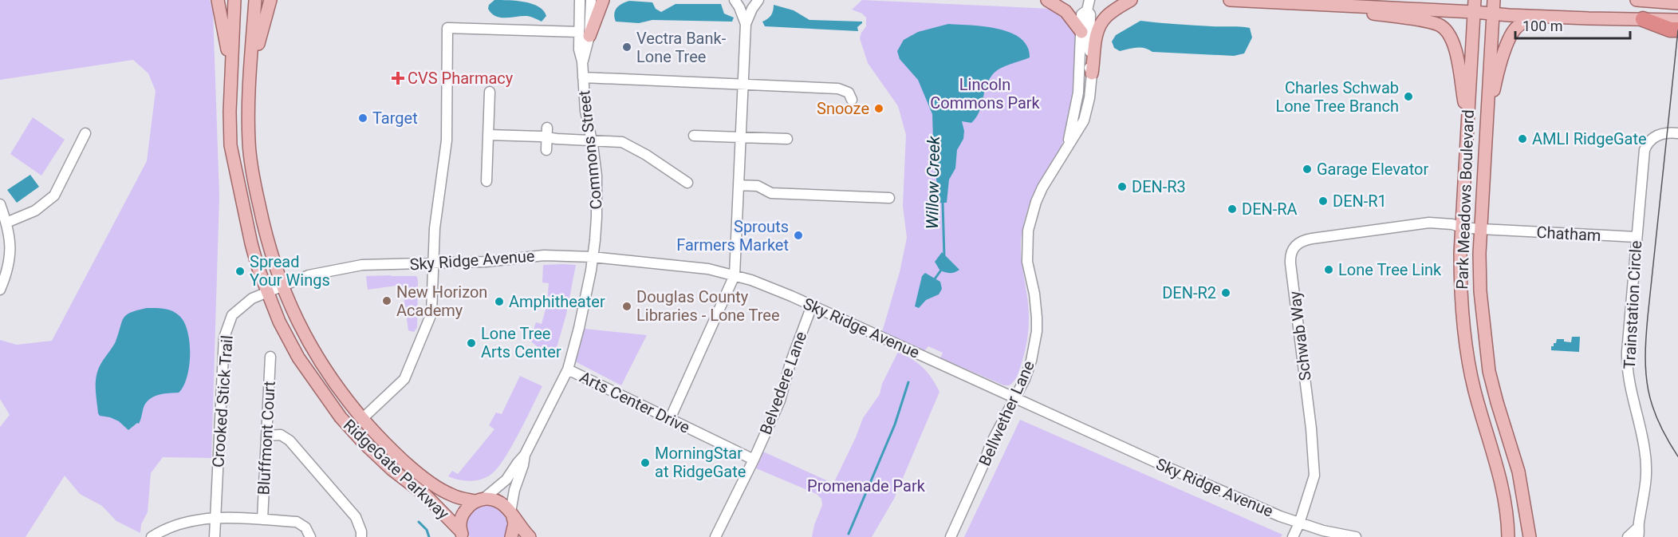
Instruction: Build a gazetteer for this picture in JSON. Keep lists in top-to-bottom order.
{
  "streets": {
    "main road": ["Park Meadows Boulevard", "RidgeGate Parkway"],
    "street": [
      "Commons Street",
      "Chatham",
      "Sky Ridge Avenue",
      "Trainstation Circle",
      "Schwab Way",
      "Belvedere Lane",
      "Crooked Stick Trail",
      "Arts Center Drive",
      "Bellwether Lane",
      "Bluffmont Court"
    ]
  },
  "crossings": [
    ["Commons Street", "Sky Ridge Avenue"],
    ["Commons Street", "Arts Center Drive"],
    ["Commons Street", "RidgeGate Parkway"],
    ["Park Meadows Boulevard", "Chatham"],
    ["Park Meadows Boulevard", "Schwab Way"],
    ["Chatham", "Trainstation Circle"],
    ["Chatham", "Schwab Way"],
    ["Sky Ridge Avenue", "Schwab Way"],
    ["Sky Ridge Avenue", "Belvedere Lane"],
    ["Sky Ridge Avenue", "Crooked Stick Trail"],
    ["Sky Ridge Avenue", "Bellwether Lane"],
    ["Sky Ridge Avenue", "RidgeGate Parkway"],
    ["Belvedere Lane", "Arts Center Drive"],
    ["Crooked Stick Trail", "RidgeGate Parkway"]
  ],
  "water": ["Willow Creek"],
  "parks": ["Lincoln Commons Park", "Promenade Park"],
  "places": {
    "other": [
      "Vectra Bank- Lone Tree",
      "Charles Schwab Lone Tree Branch",
      "Snooze",
      "Target",
      "AMLI RidgeGate",
      "Garage Elevator",
      "DEN-R3",
      "DEN-R1",
      "DEN-RA",
      "Sprouts Farmers Market",
      "Lone Tree Link",
      "Spread Your Wings",
      "DEN-R2",
      "New Horizon Academy",
      "Amphitheater",
      "Douglas County Libraries - Lone Tree",
      "Lone Tree Arts Center",
      "MorningStar at RidgeGate"
    ],
    "health": ["CVS Pharmacy"]
  },
  "scale_bar": "100 m"
}
